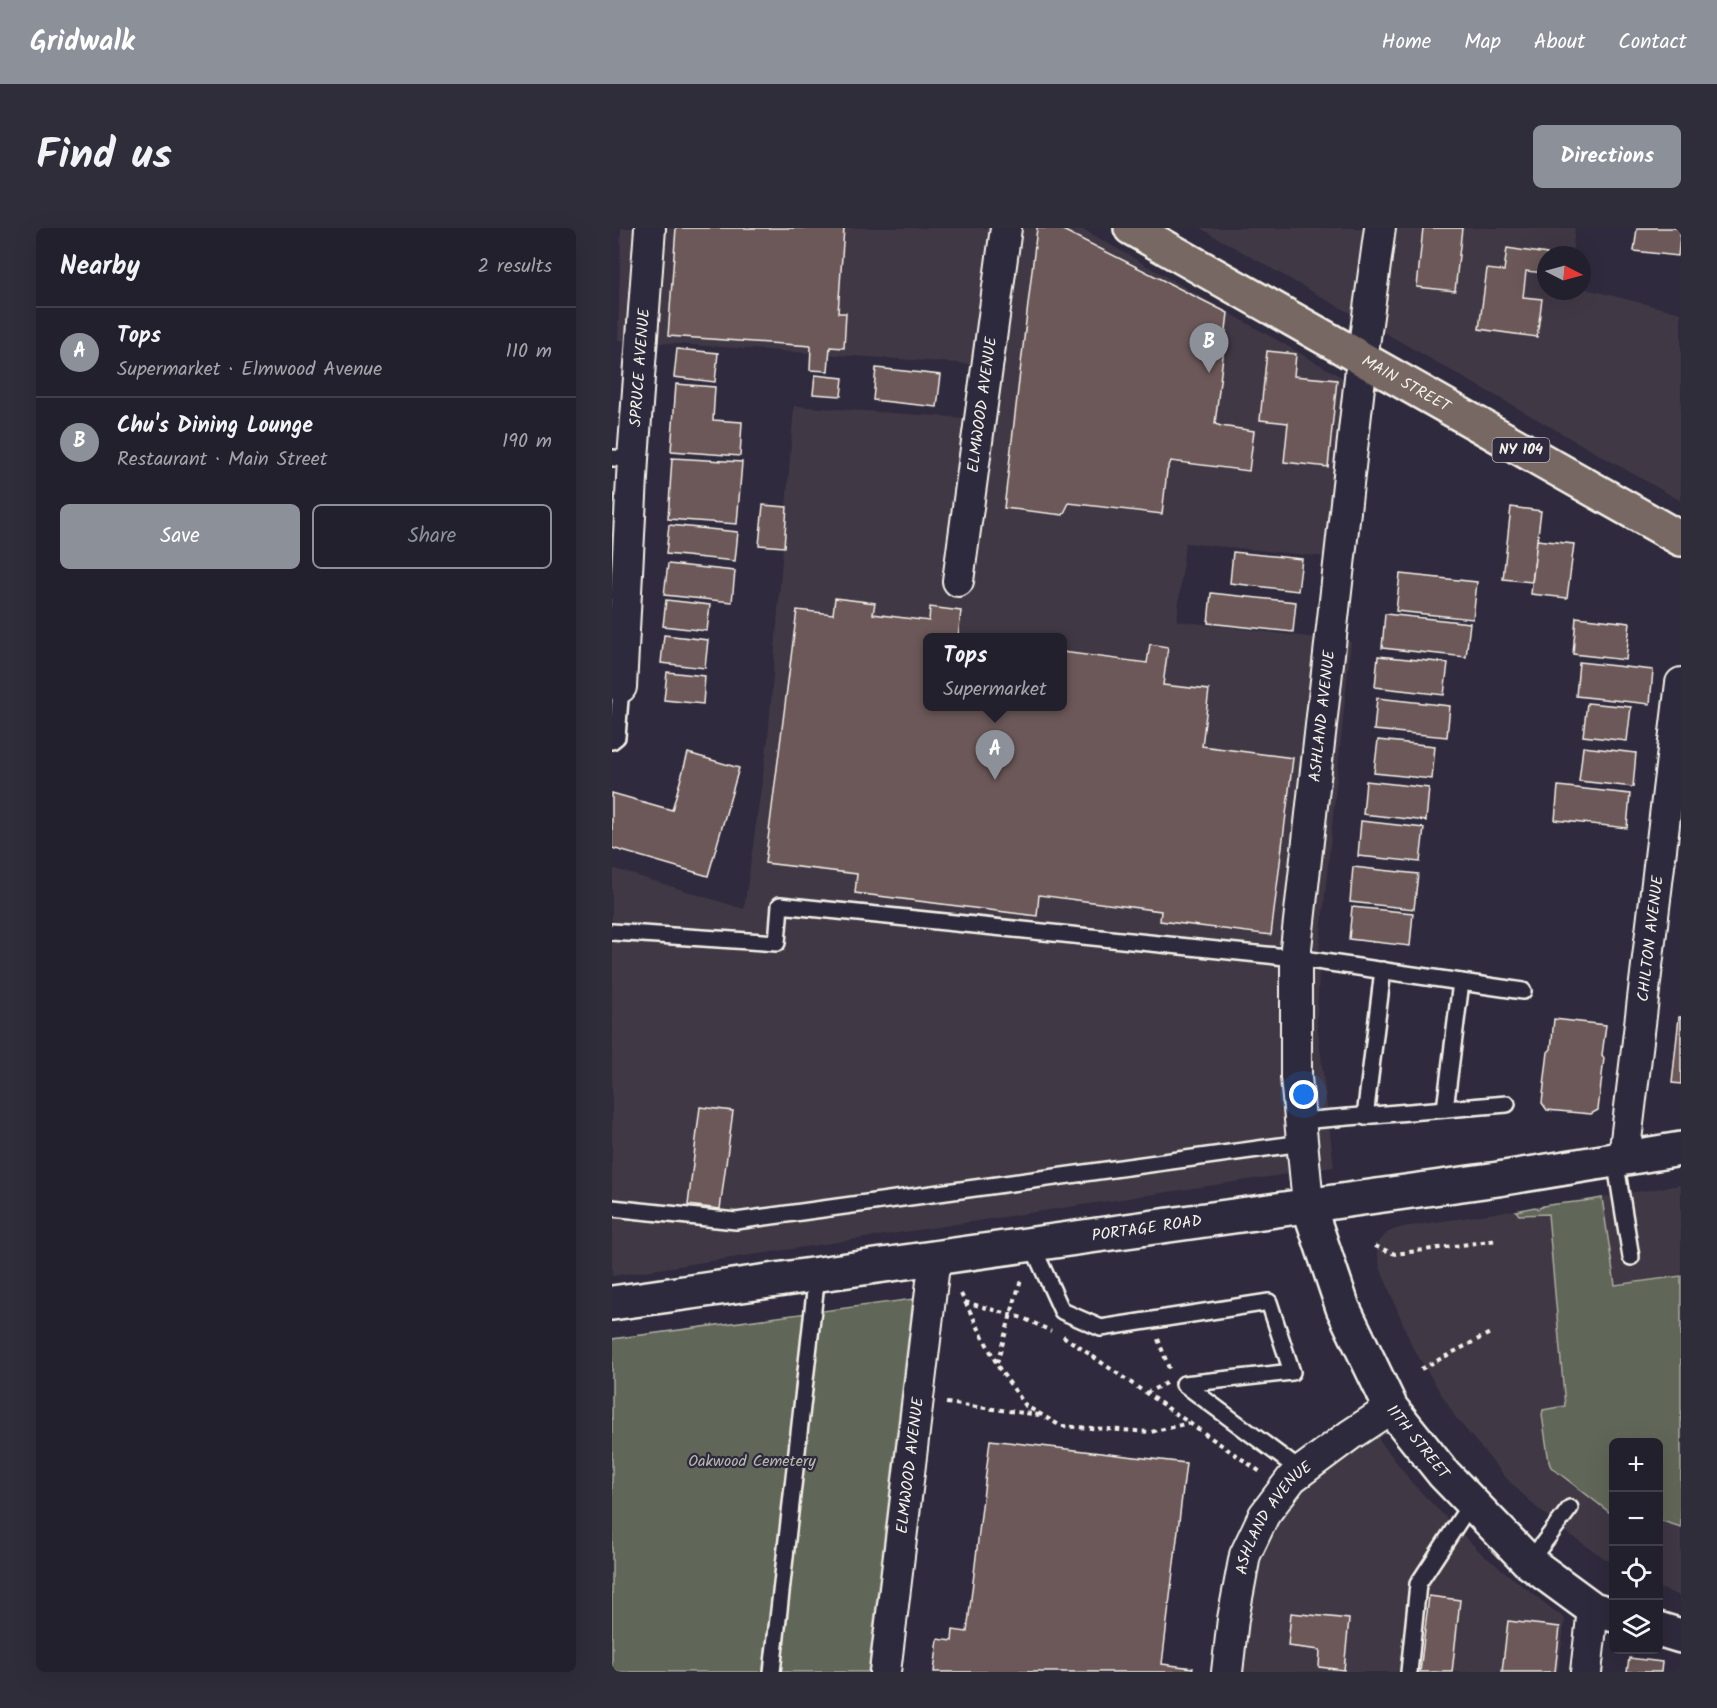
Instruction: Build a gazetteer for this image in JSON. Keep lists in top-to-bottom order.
{
  "streets": {
    "main road": ["MAIN STREET", "NY 104"],
    "street": [
      "SPRUCE AVENUE",
      "ELMWOOD AVENUE",
      "ASHLAND AVENUE",
      "CHILTON AVENUE",
      "PORTAGE ROAD",
      "11TH STREET"
    ]
  },
  "crossings": [
    ["MAIN STREET", "ASHLAND AVENUE"],
    ["ELMWOOD AVENUE", "PORTAGE ROAD"],
    ["ASHLAND AVENUE", "PORTAGE ROAD"],
    ["ASHLAND AVENUE", "11TH STREET"],
    ["CHILTON AVENUE", "PORTAGE ROAD"],
    ["PORTAGE ROAD", "11TH STREET"]
  ],
  "parks": ["Oakwood Cemetery"],
  "north": "right",
  "page": {
    "header": "Gridwalk",
    "nav": [
      "Home",
      "Map",
      "About",
      "Contact"
    ],
    "title": "Find us",
    "buttons": [
      "Directions",
      ["Save", "Share"]
    ],
    "heading": ["Nearby", "2 results"],
    "list": [
      {
        "mark": "A",
        "name": "Tops",
        "note": "Supermarket · Elmwood Avenue",
        "value": "110 m"
      },
      {
        "mark": "B",
        "name": "Chu's Dining Lounge",
        "note": "Restaurant · Main Street",
        "value": "190 m"
      }
    ],
    "pins": ["B", "A"],
    "popup": ["Tops", "Supermarket"],
    "map_buttons": ["+", "−"]
  }
}
